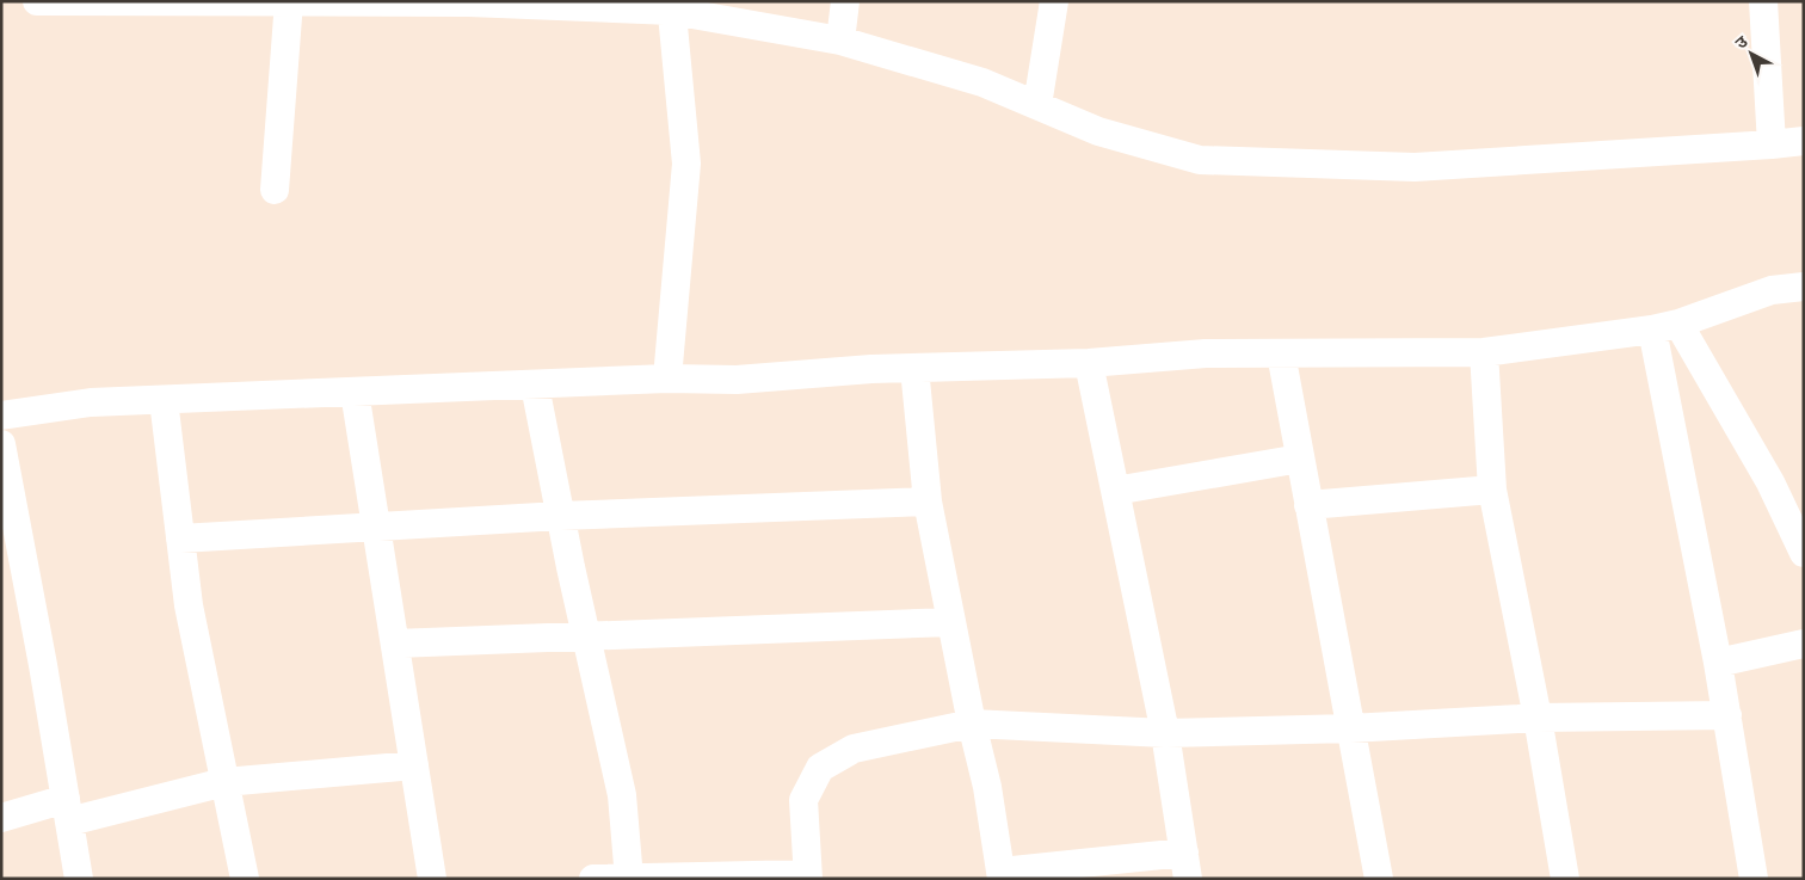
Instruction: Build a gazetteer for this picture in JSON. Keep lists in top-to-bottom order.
{
  "north": "top left"
}
